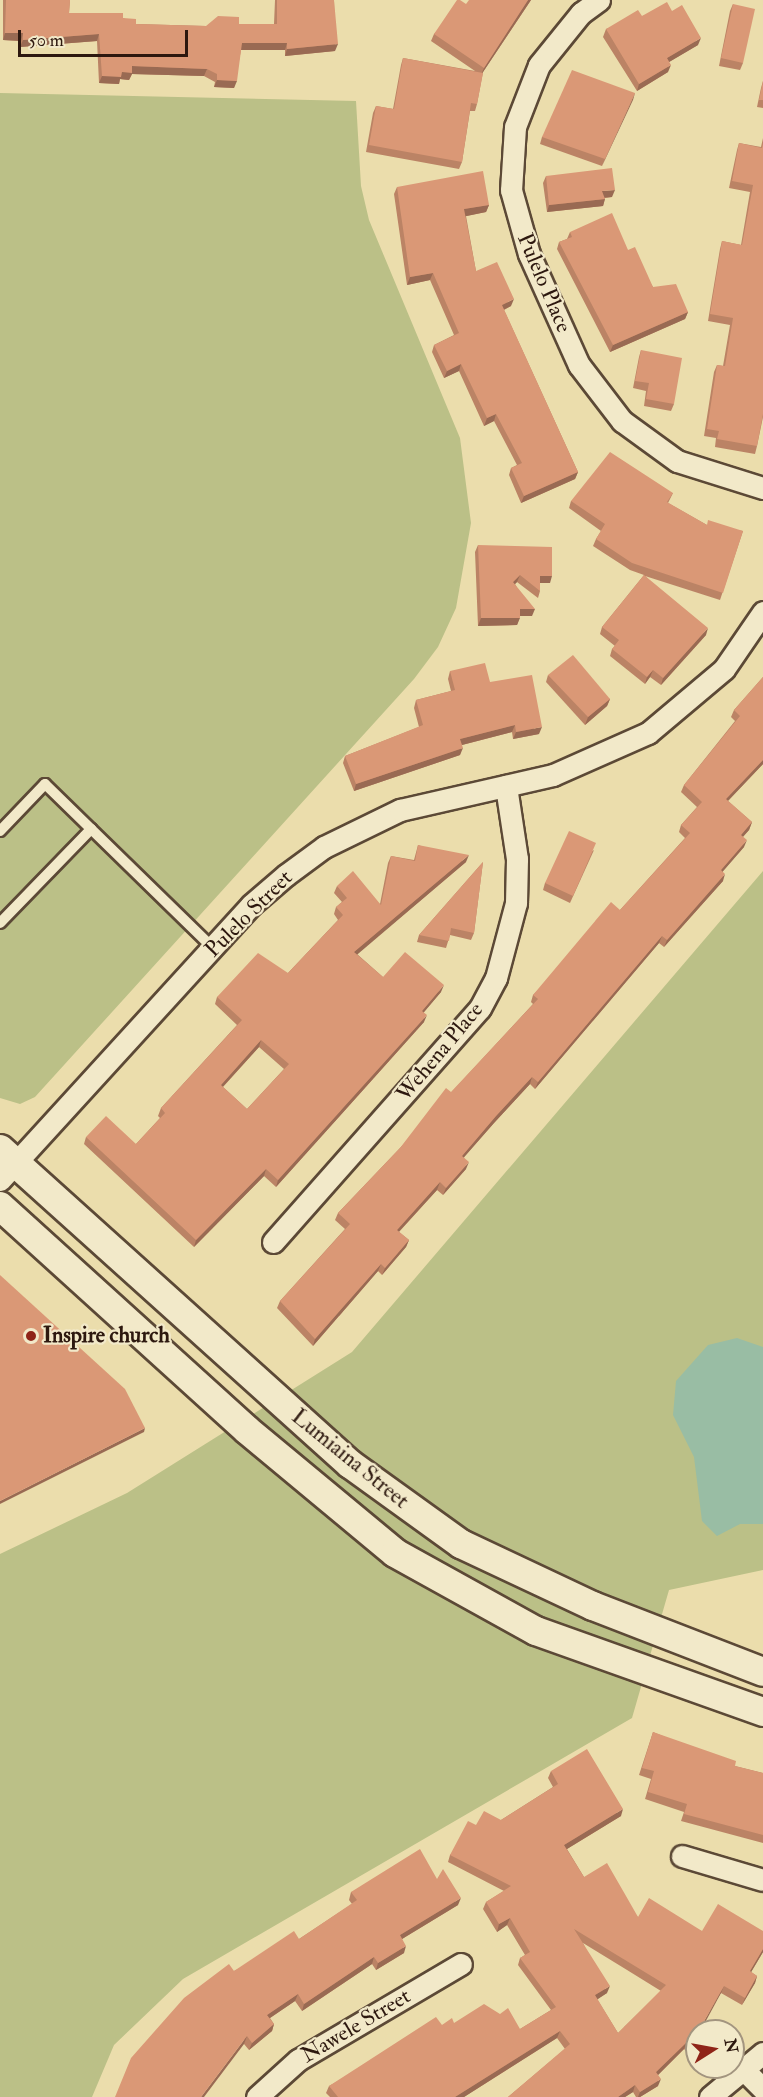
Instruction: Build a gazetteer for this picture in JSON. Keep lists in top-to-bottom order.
{
  "streets": {
    "main road": ["Lumiaina Street"],
    "street": [
      "Pulelo Place",
      "Pulelo Street",
      "Wehena Place",
      "Nawele Street"
    ]
  },
  "crossings": [
    ["Pulelo Street", "Wehena Place"],
    ["Pulelo Street", "Lumiaina Street"]
  ],
  "places": ["Inspire church"],
  "scale_bar": "50 m",
  "north": "right"
}
